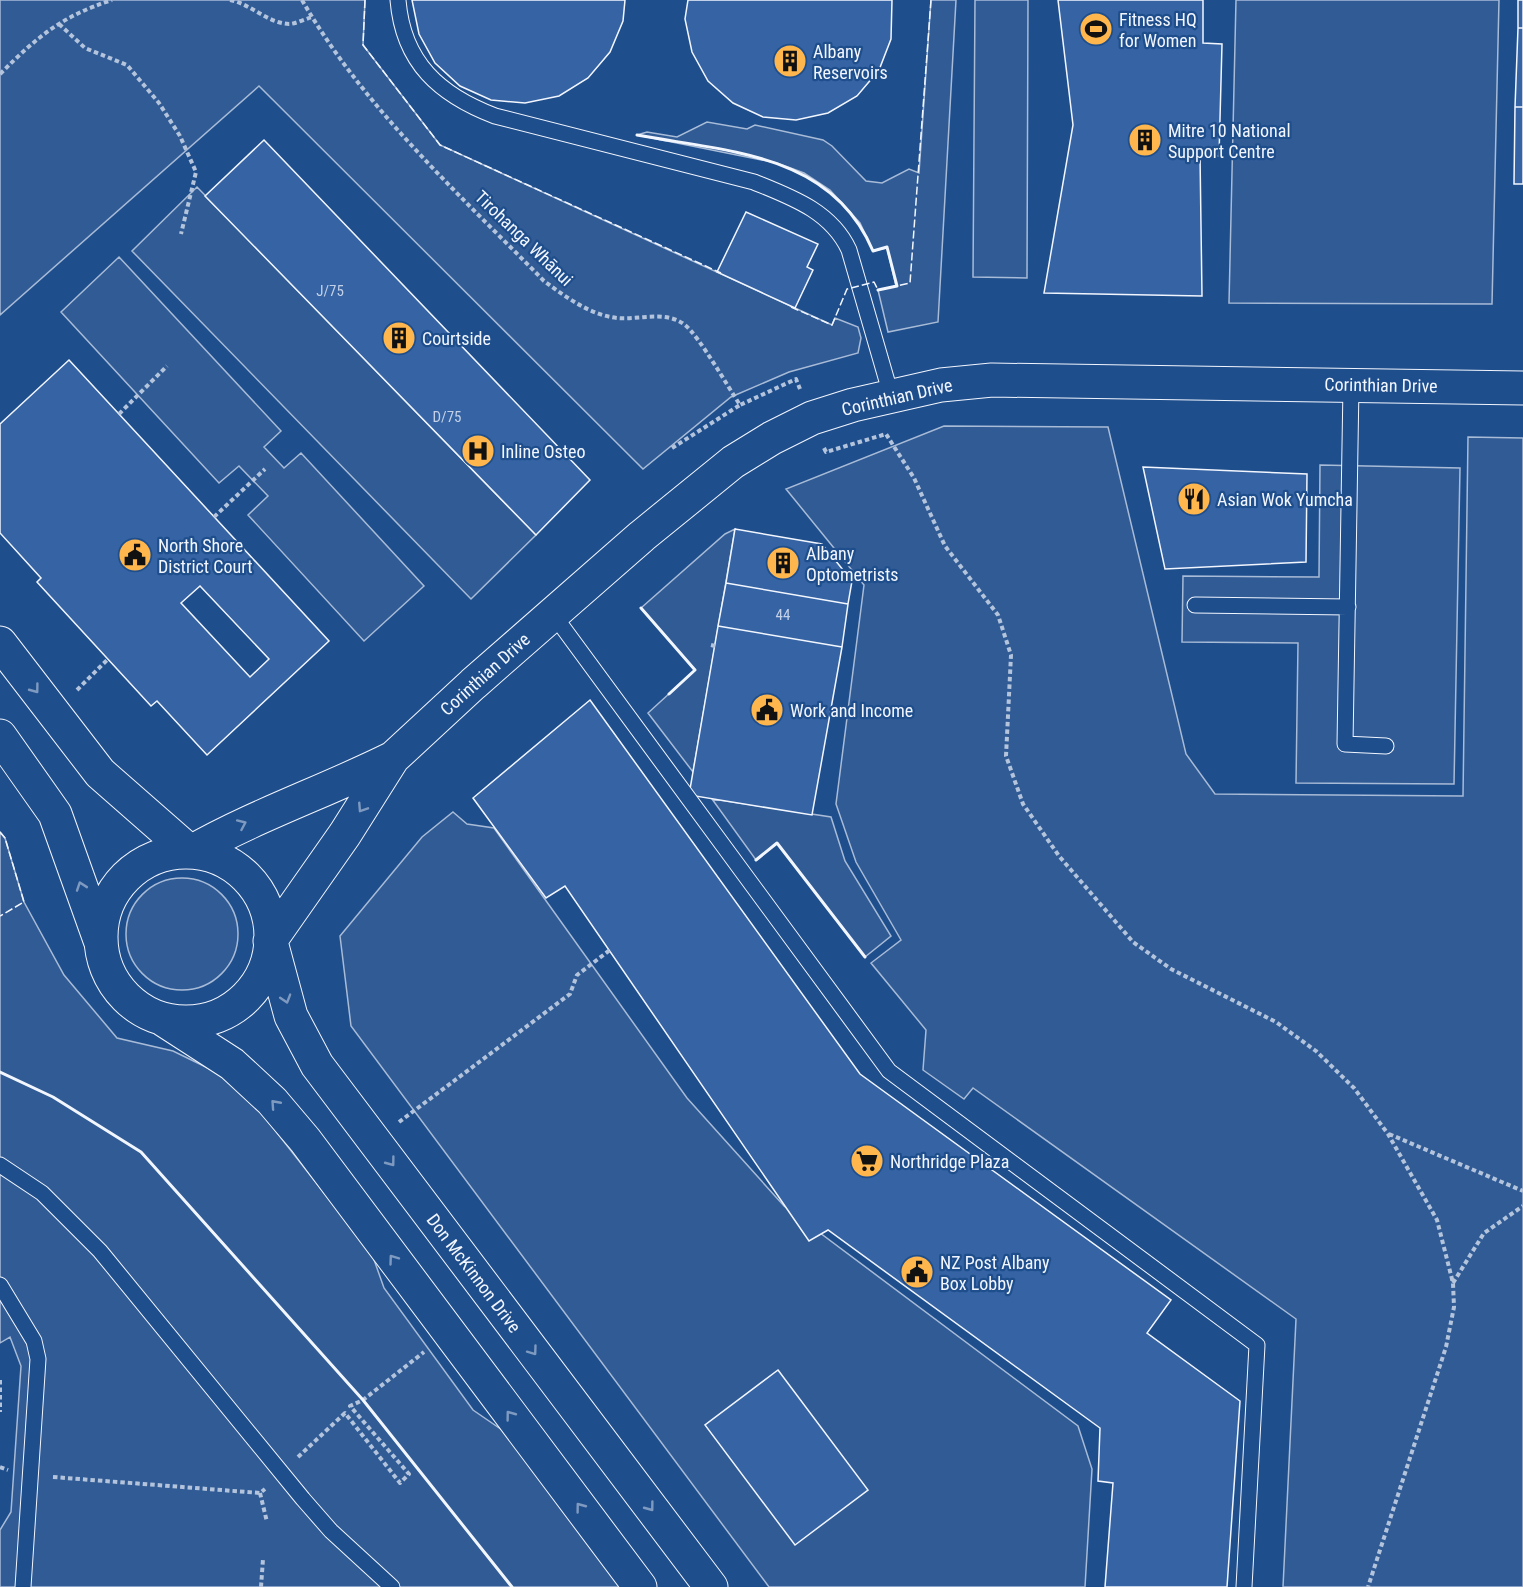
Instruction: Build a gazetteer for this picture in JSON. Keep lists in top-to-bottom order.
{
  "streets": {
    "main road": ["Corinthian Drive", "Don McKinnon Drive"],
    "path": ["Tirohanga Whānui"]
  },
  "crossings": [
    ["Corinthian Drive", "Don McKinnon Drive"]
  ],
  "places": {
    "sports": ["Fitness HQ for Women"],
    "building": [
      "Albany Reservoirs",
      "Mitre 10 National Support Centre",
      "Courtside",
      "Albany Optometrists"
    ],
    "hospital": ["Inline Osteo"],
    "restaurant": ["Asian Wok Yumcha"],
    "public building": ["North Shore District Court", "Work and Income", "NZ Post Albany Box Lobby"],
    "supermarket": ["Northridge Plaza"]
  },
  "house_numbers": ["J/75", "D/75", "44"]
}
